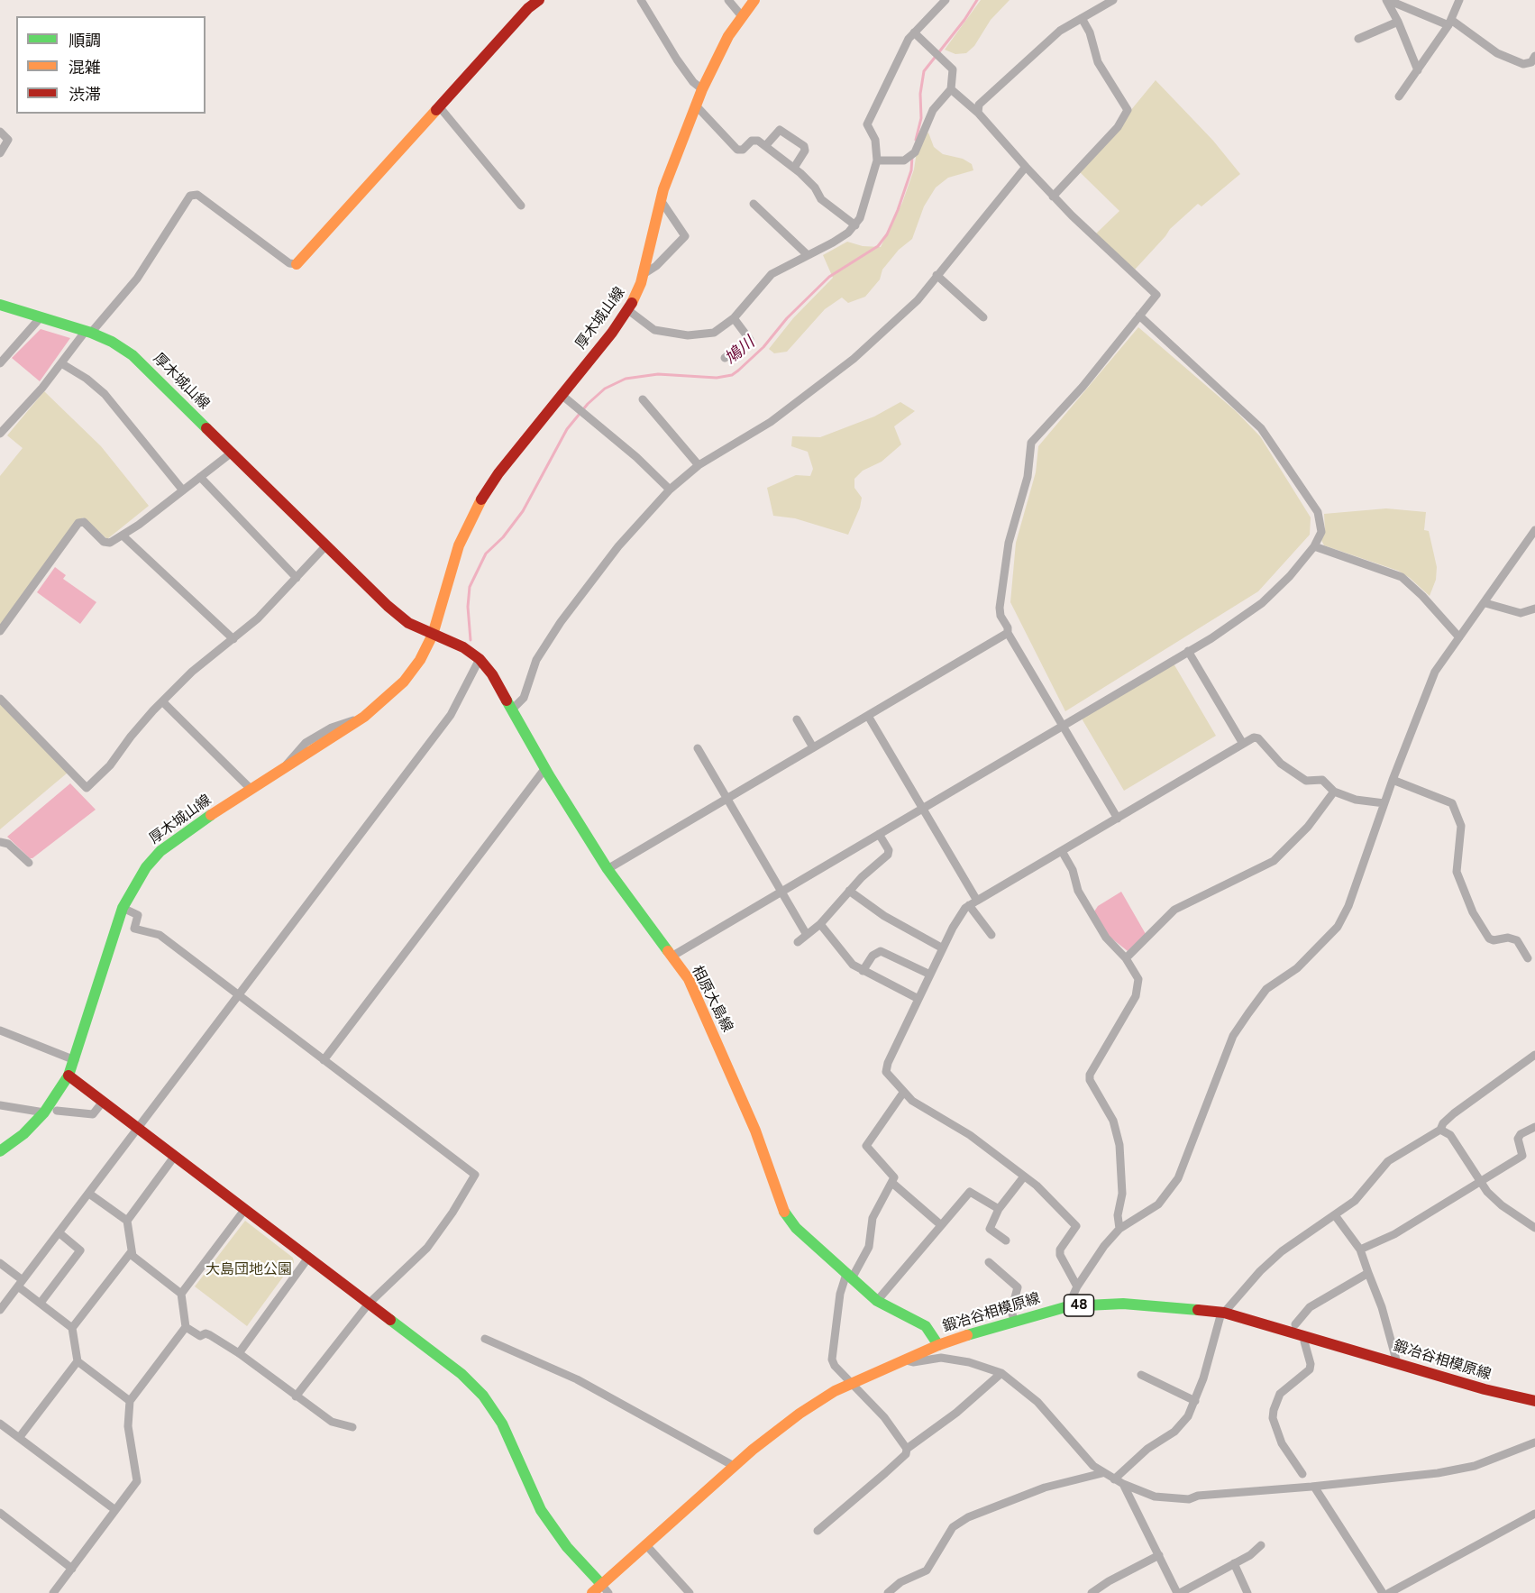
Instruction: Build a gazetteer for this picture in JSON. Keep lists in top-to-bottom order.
{
  "streets": {
    "main road": [
      "厚木城山線",
      "相原大島線",
      "48",
      "鍛冶谷相模原線"
    ]
  },
  "crossings": [
    ["厚木城山線", "相原大島線"],
    ["相原大島線", "鍛冶谷相模原線"]
  ],
  "water": ["鳩川"],
  "parks": ["大島団地公園"],
  "legend": ["順調", "混雑", "渋滞"]
}
